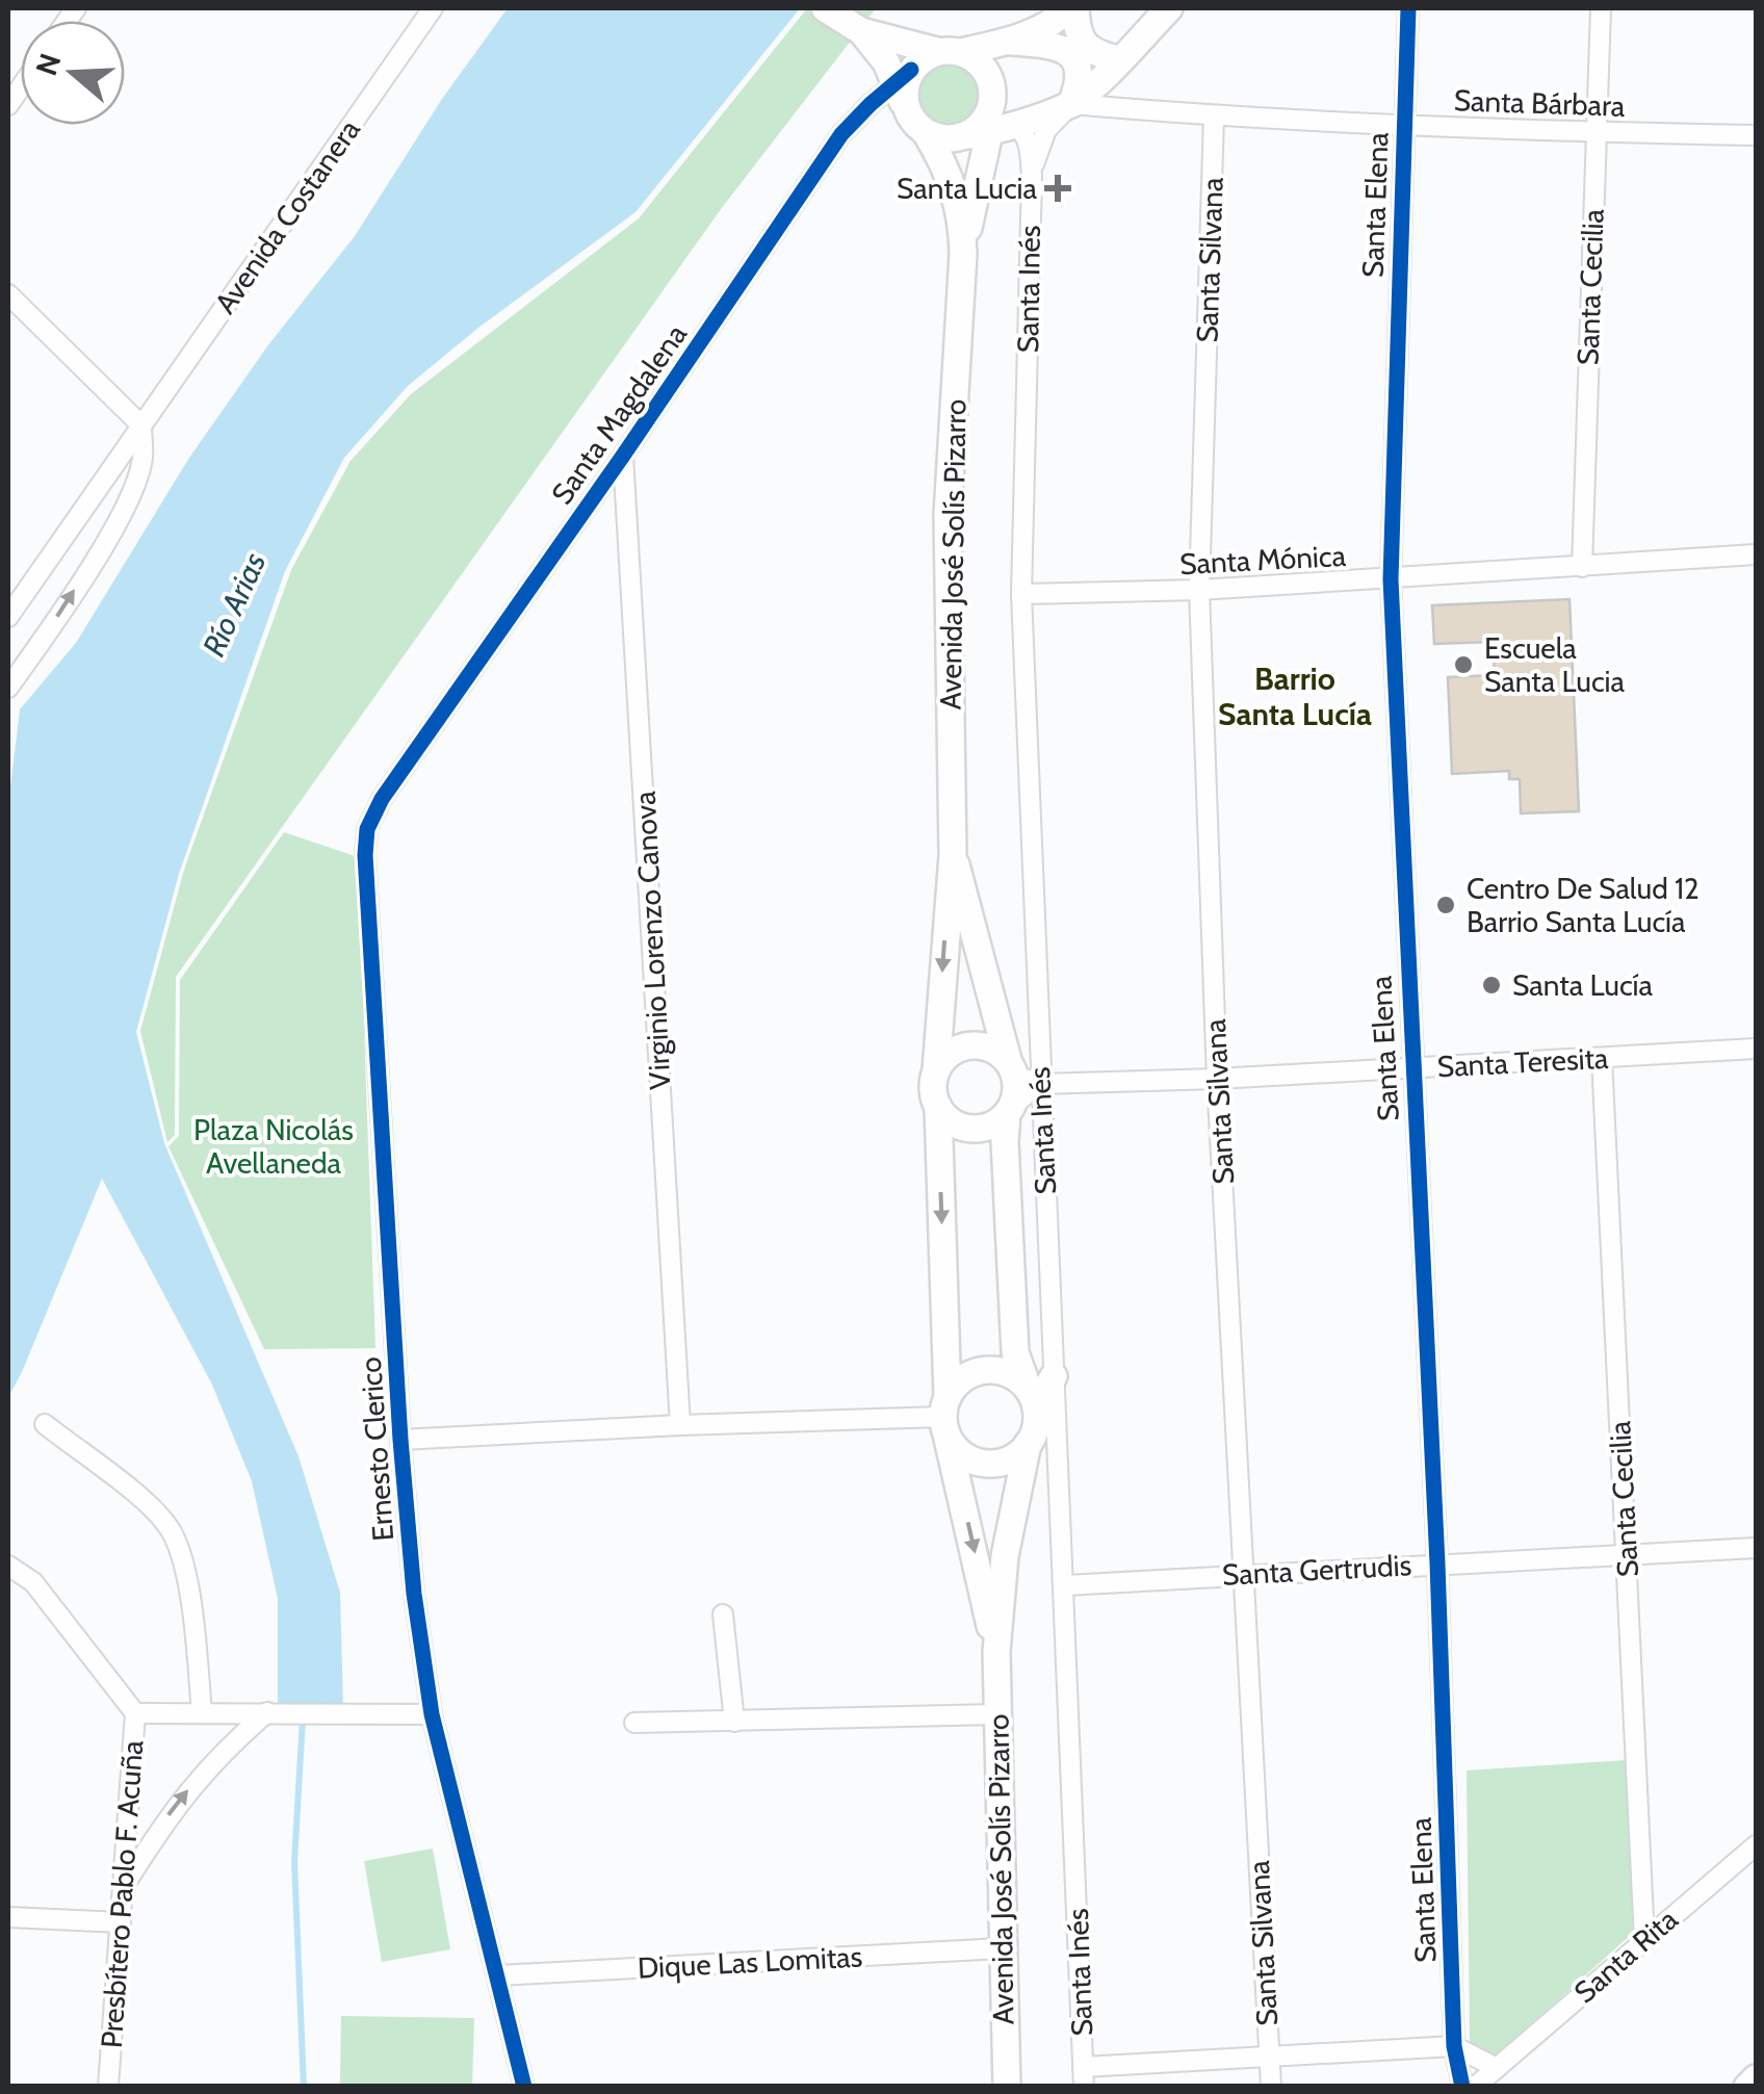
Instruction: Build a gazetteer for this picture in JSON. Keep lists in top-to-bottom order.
{
  "streets": {
    "main road": ["Avenida José Solís Pizarro"],
    "street": [
      "Santa Bárbara",
      "Santa Elena",
      "Avenida Costanera",
      "Santa Silvana",
      "Santa Cecilia",
      "Santa Inés",
      "Santa Magdalena",
      "Santa Mónica",
      "Virginio Lorenzo Canova",
      "Santa Teresita",
      "Ernesto Clerico",
      "Santa Gertrudis",
      "Presbítero Pablo F. Acuña",
      "Santa Rita",
      "Dique Las Lomitas"
    ]
  },
  "crossings": [
    ["Santa Bárbara", "Santa Elena"],
    ["Santa Bárbara", "Santa Silvana"],
    ["Santa Bárbara", "Santa Cecilia"],
    ["Santa Bárbara", "Santa Inés"],
    ["Santa Elena", "Santa Mónica"],
    ["Santa Elena", "Santa Teresita"],
    ["Santa Elena", "Santa Gertrudis"],
    ["Santa Silvana", "Santa Mónica"],
    ["Santa Silvana", "Santa Teresita"],
    ["Santa Silvana", "Santa Gertrudis"],
    ["Santa Cecilia", "Santa Mónica"],
    ["Santa Cecilia", "Santa Teresita"],
    ["Santa Cecilia", "Santa Gertrudis"],
    ["Santa Cecilia", "Santa Rita"],
    ["Santa Inés", "Santa Magdalena"],
    ["Santa Inés", "Avenida José Solís Pizarro"],
    ["Santa Inés", "Santa Mónica"],
    ["Santa Inés", "Santa Teresita"],
    ["Santa Inés", "Santa Gertrudis"],
    ["Santa Magdalena", "Avenida José Solís Pizarro"],
    ["Santa Magdalena", "Virginio Lorenzo Canova"],
    ["Santa Magdalena", "Ernesto Clerico"],
    ["Avenida José Solís Pizarro", "Santa Teresita"],
    ["Avenida José Solís Pizarro", "Dique Las Lomitas"],
    ["Ernesto Clerico", "Dique Las Lomitas"]
  ],
  "districts": ["Barrio Santa Lucía"],
  "water": ["Río Arias"],
  "parks": ["Plaza Nicolás Avellaneda"],
  "places": {
    "health": ["Santa Lucia"],
    "other": ["Escuela Santa Lucia", "Centro De Salud 12 Barrio Santa Lucía", "Santa Lucía"]
  },
  "north": "left"
}
